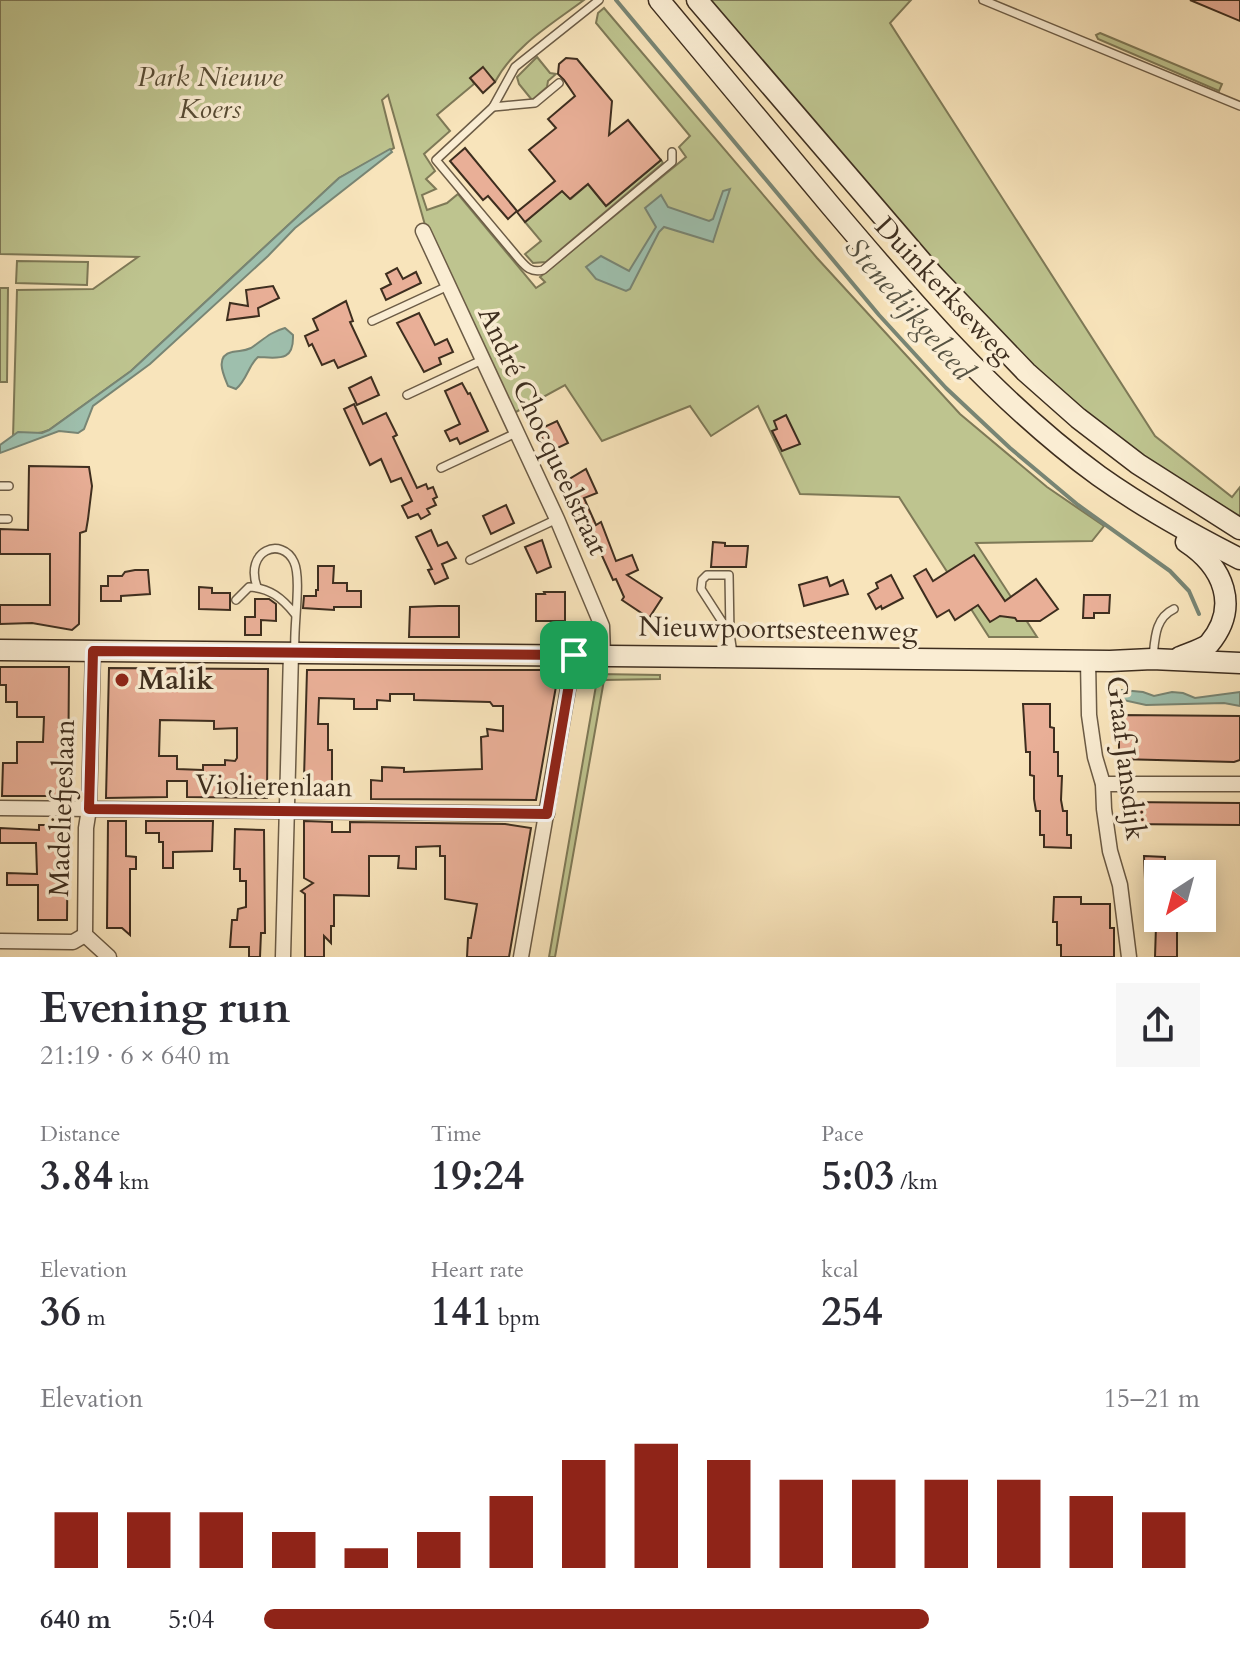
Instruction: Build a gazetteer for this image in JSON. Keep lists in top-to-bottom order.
{
  "streets": {
    "main road": ["Duinkerkseweg", "Nieuwpoortsesteenweg"],
    "street": [
      "André Chocqueelstraat",
      "Graaf Jansdijk",
      "Violierenlaan",
      "Madeliefjeslaan"
    ]
  },
  "crossings": [
    ["André Chocqueelstraat", "Nieuwpoortsesteenweg"],
    ["Nieuwpoortsesteenweg", "Graaf Jansdijk"],
    ["Nieuwpoortsesteenweg", "Madeliefjeslaan"],
    ["Violierenlaan", "Madeliefjeslaan"]
  ],
  "water": ["Stenedijkgeleed"],
  "parks": ["Park Nieuwe Koers"],
  "places": ["Malik"],
  "north": "bottom left",
  "page": {
    "heading": ["Evening run", "21:19 · 6 × 640 m"],
    "stats": [
      ["Distance", "3.84 km"],
      ["Time", "19:24"],
      ["Pace", "5:03 /km"],
      ["Elevation", "36 m"],
      ["Heart rate", "141 bpm"],
      ["kcal", "254"]
    ],
    "chart": ["Elevation", "15–21 m"],
    "list": [
      {
        "name": "640 m",
        "note": "5:04"
      }
    ]
  }
}
